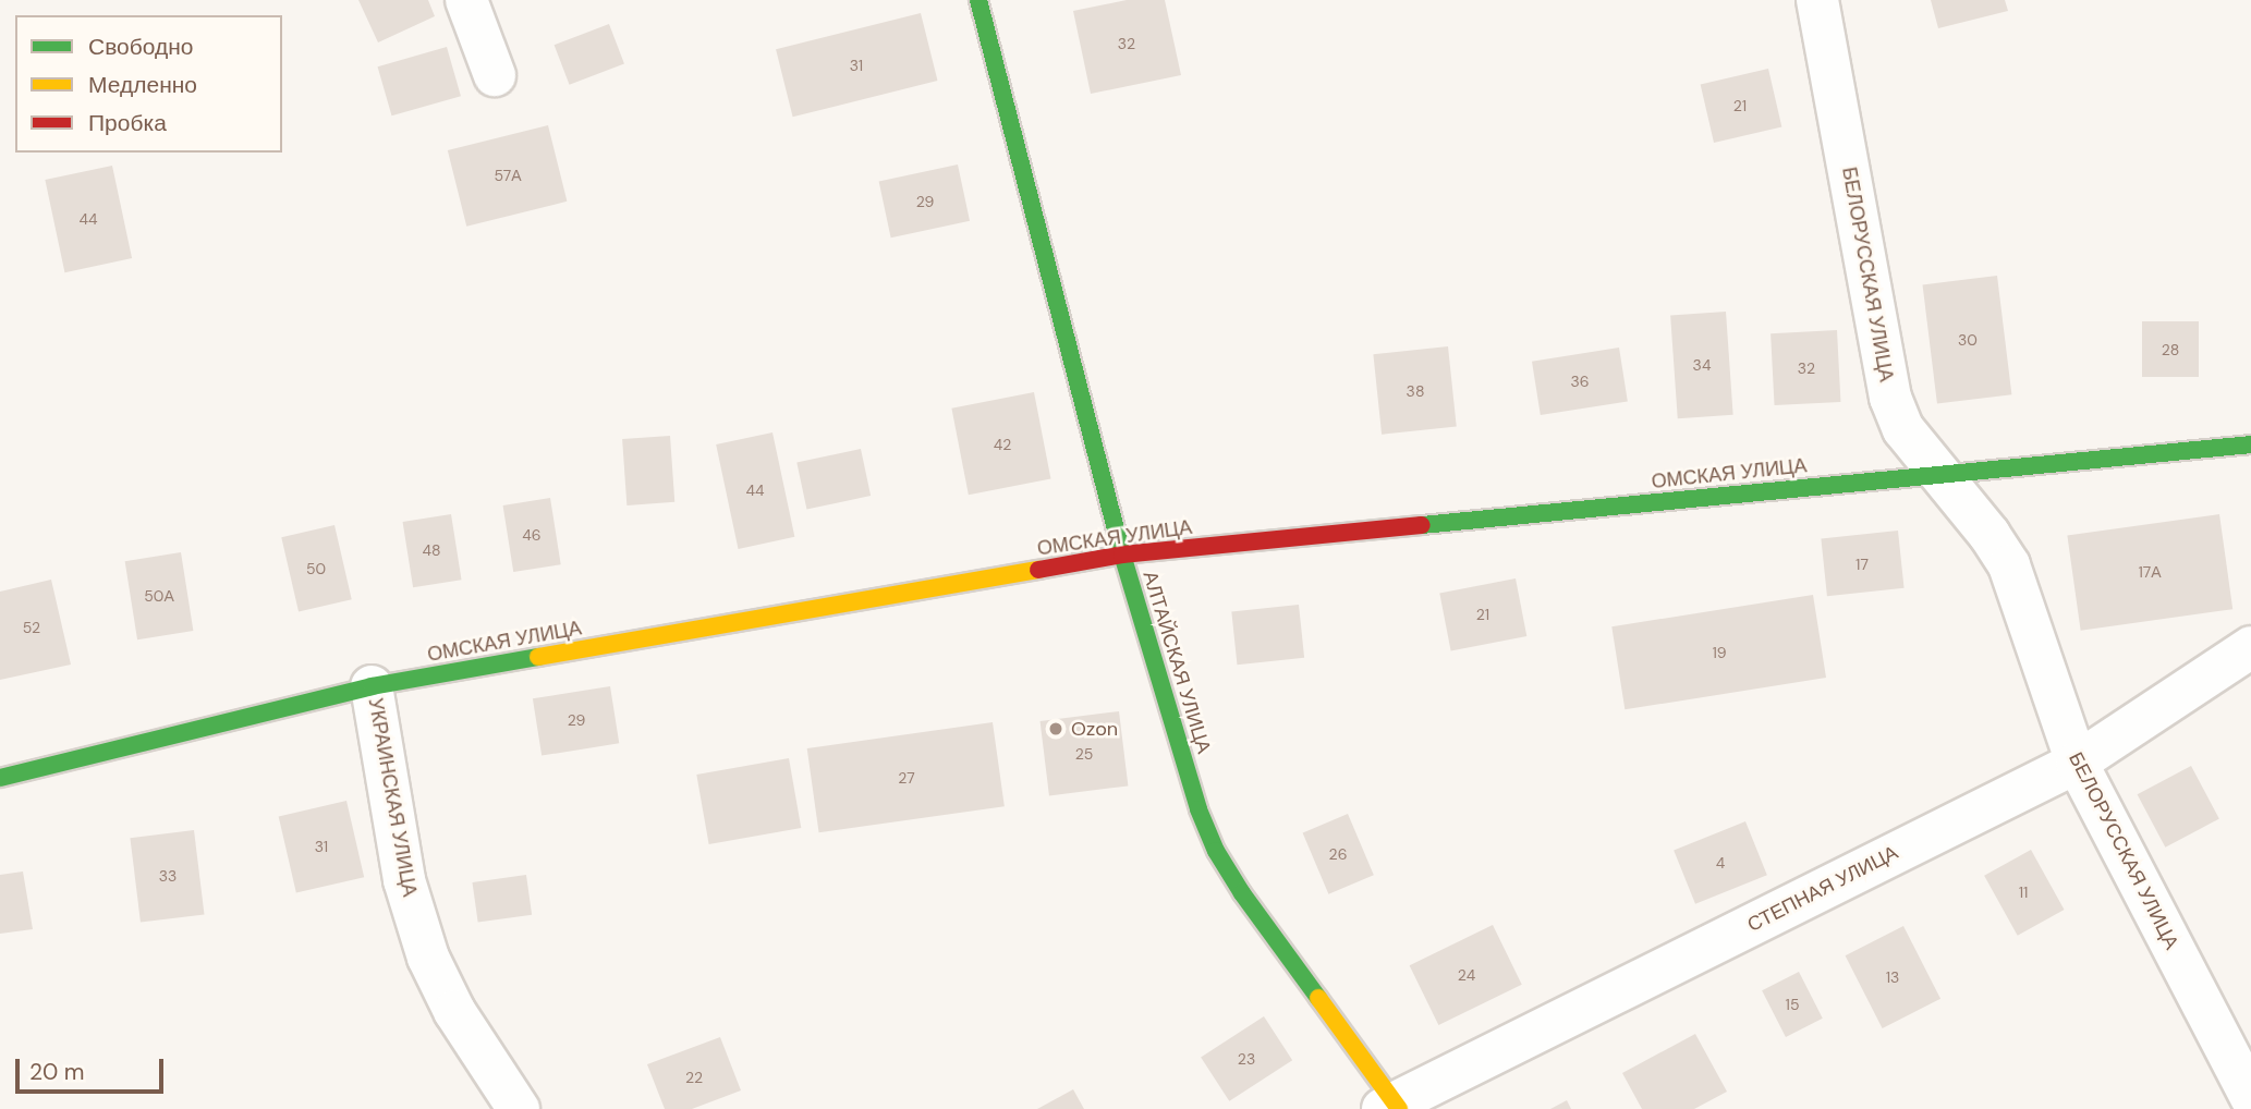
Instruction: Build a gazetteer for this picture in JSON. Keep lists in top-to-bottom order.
{
  "streets": {
    "street": [
      "БЕЛОРУССКАЯ УЛИЦА",
      "ОМСКАЯ УЛИЦА",
      "АЛТАЙСКАЯ УЛИЦА",
      "УКРАИНСКАЯ УЛИЦА",
      "СТЕПНАЯ УЛИЦА"
    ]
  },
  "crossings": [
    ["БЕЛОРУССКАЯ УЛИЦА", "ОМСКАЯ УЛИЦА"],
    ["БЕЛОРУССКАЯ УЛИЦА", "СТЕПНАЯ УЛИЦА"],
    ["ОМСКАЯ УЛИЦА", "АЛТАЙСКАЯ УЛИЦА"],
    ["ОМСКАЯ УЛИЦА", "УКРАИНСКАЯ УЛИЦА"],
    ["АЛТАЙСКАЯ УЛИЦА", "СТЕПНАЯ УЛИЦА"]
  ],
  "places": ["Ozon"],
  "house_numbers": [
    "32",
    "31",
    "21",
    "57А",
    "29",
    "44",
    "30",
    "28",
    "34",
    "32",
    "36",
    "38",
    "42",
    "44",
    "46",
    "48",
    "17",
    "50",
    "17А",
    "50А",
    "21",
    "52",
    "19",
    "29",
    "25",
    "27",
    "31",
    "26",
    "4",
    "33",
    "11",
    "24",
    "13",
    "15",
    "23",
    "22"
  ],
  "legend": ["Свободно", "Медленно", "Пробка"],
  "scale_bar": "20 m"
}
